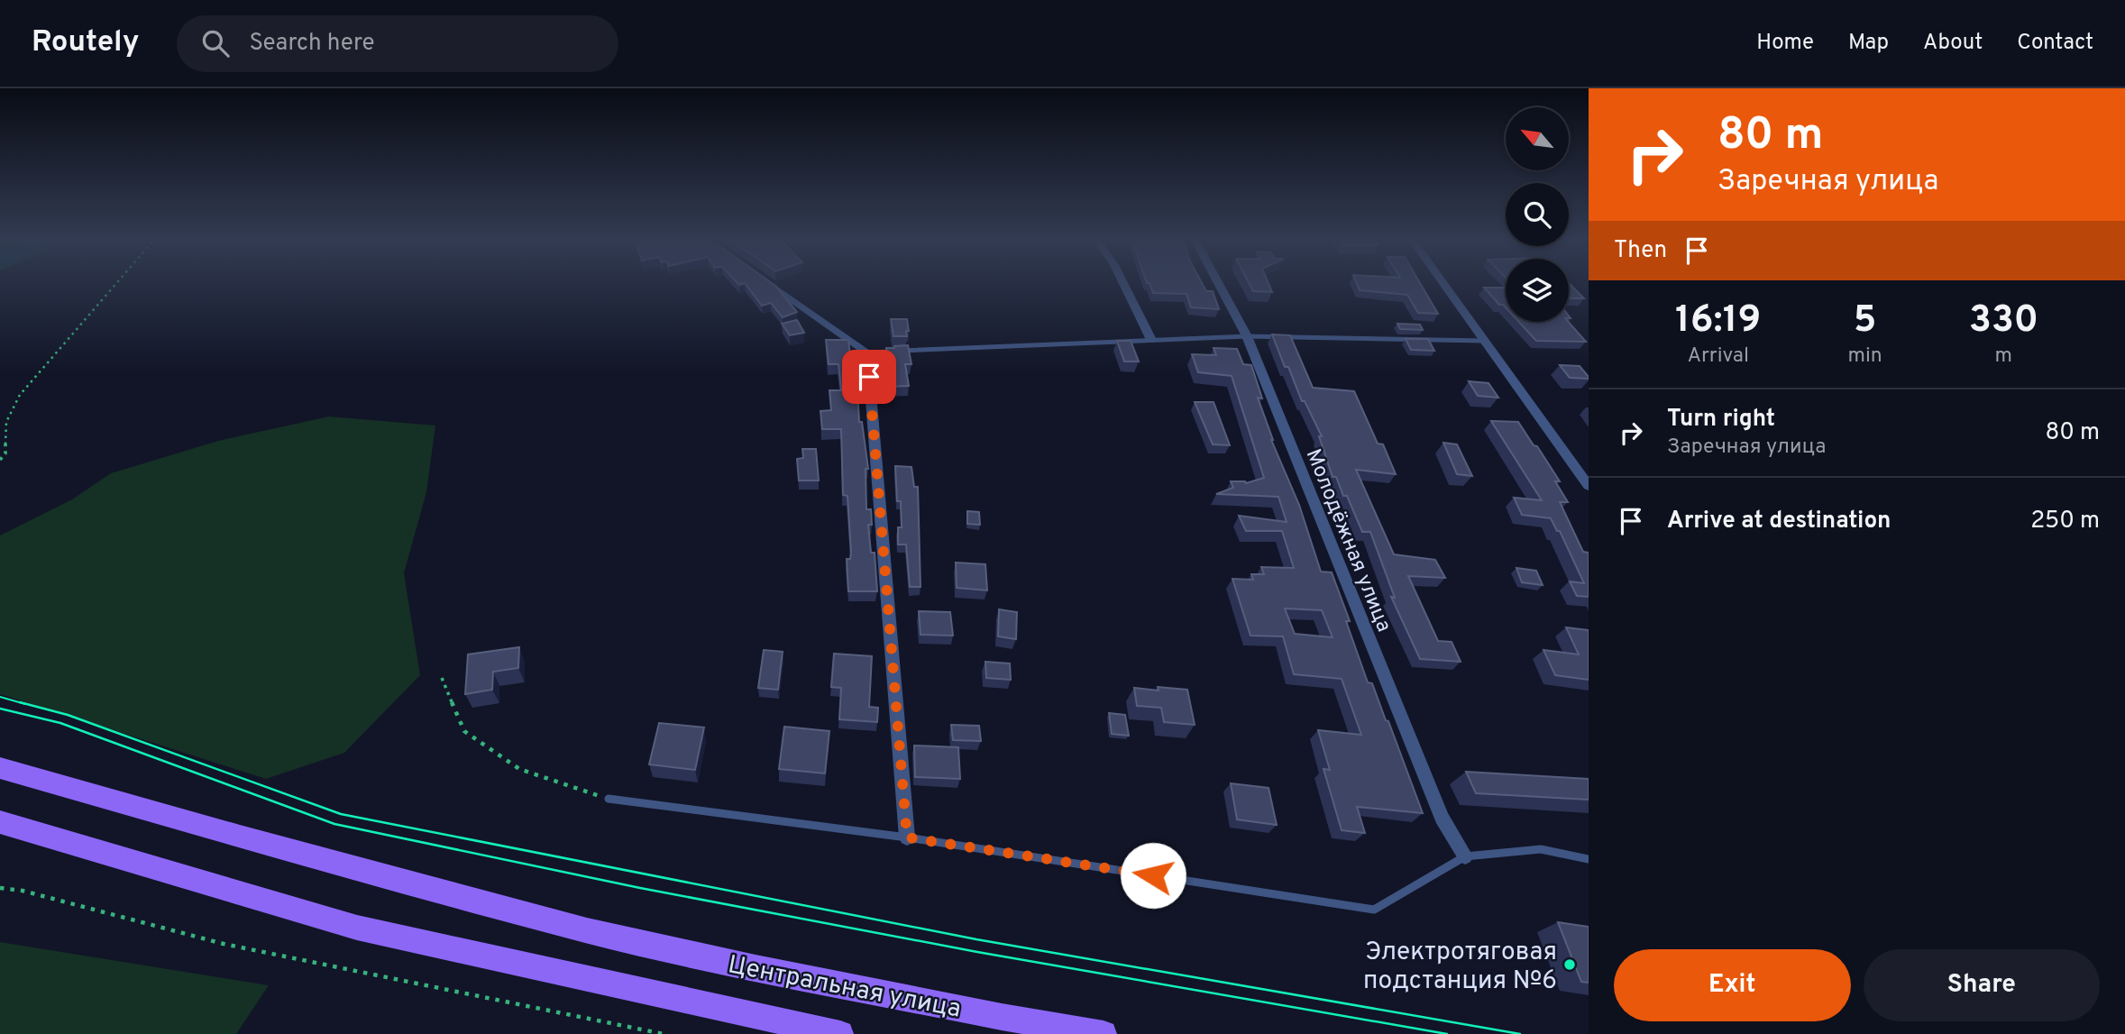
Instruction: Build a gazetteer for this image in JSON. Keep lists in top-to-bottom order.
{
  "streets": {
    "main road": ["Центральная улица"],
    "street": ["Молодёжная улица"]
  },
  "places": ["Электротяговая подстанция №6"],
  "north": "top left",
  "page": {
    "header": "Routely",
    "search": "Search here",
    "nav": [
      "Home",
      "Map",
      "About",
      "Contact"
    ],
    "turn": ["80 m", "Заречная улица"],
    "then": "Then",
    "eta": [
      "16:19",
      "Arrival",
      "5",
      "min",
      "330",
      "m"
    ],
    "list": [
      {
        "name": "Turn right",
        "note": "Заречная улица",
        "value": "80 m"
      },
      {
        "name": "Arrive at destination",
        "value": "250 m"
      }
    ],
    "buttons": ["Exit", "Share"]
  }
}
